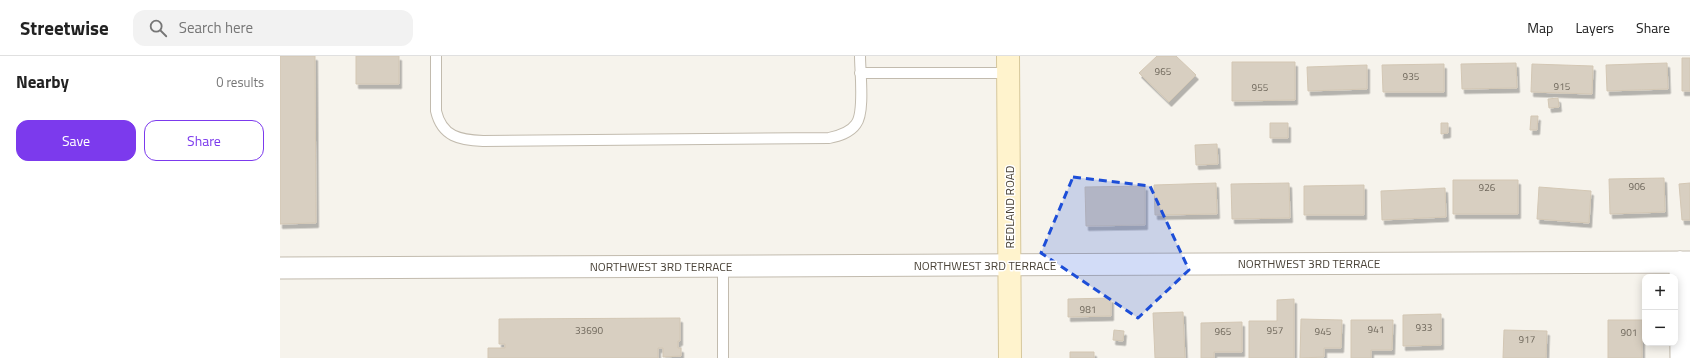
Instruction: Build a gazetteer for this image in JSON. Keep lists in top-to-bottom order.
{
  "streets": {
    "street": ["REDLAND ROAD", "NORTHWEST 3RD TERRACE"]
  },
  "crossings": [
    ["REDLAND ROAD", "NORTHWEST 3RD TERRACE"]
  ],
  "house_numbers": [
    "965",
    "935",
    "915",
    "955",
    "906",
    "926",
    "981",
    "933",
    "941",
    "33690",
    "957",
    "965",
    "945",
    "901",
    "917"
  ],
  "page": {
    "header": "Streetwise",
    "search": "Search here",
    "nav": ["Map", "Layers", "Share"],
    "heading": ["Nearby", "0 results"],
    "buttons": ["Save", "Share"],
    "map_buttons": ["+", "−"]
  }
}
